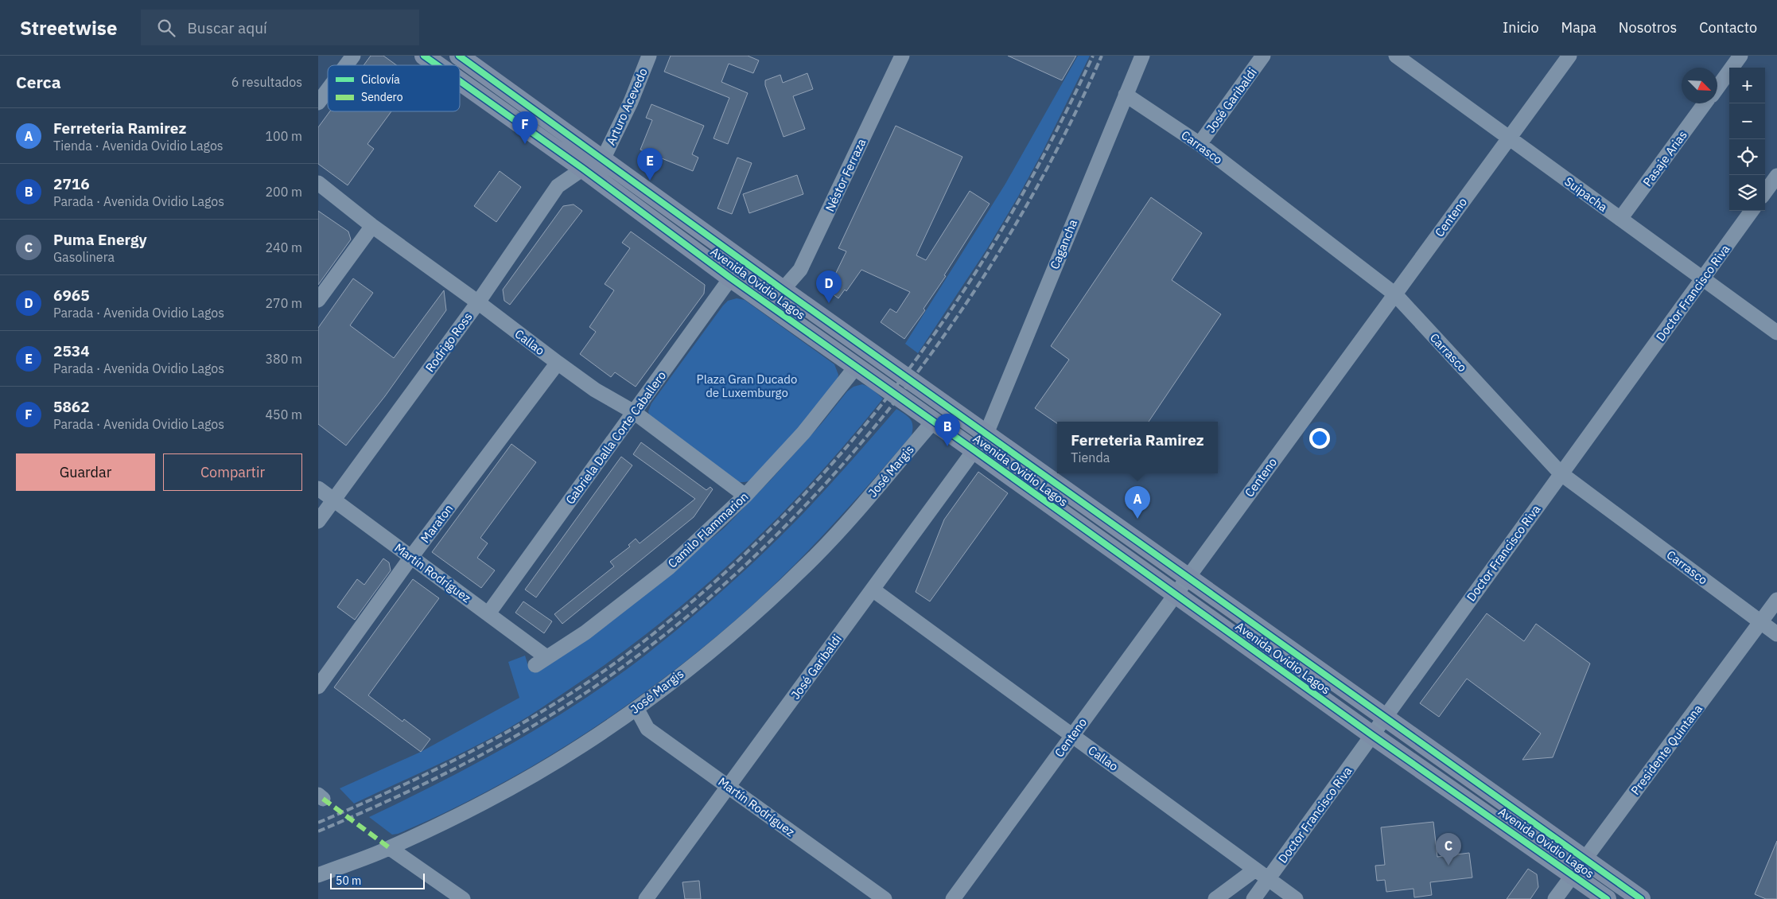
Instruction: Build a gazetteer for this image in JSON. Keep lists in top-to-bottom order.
{
  "streets": {
    "main road": ["Avenida Ovidio Lagos"],
    "street": [
      "José Garibaldi",
      "Arturo Acevedo",
      "Carrasco",
      "Pasaje Arias",
      "Néstor Ferraza",
      "Suipacha",
      "Centeno",
      "Cagancha",
      "Doctor Francisco Riva",
      "Rodrigo Ross",
      "Callao",
      "Gabriela Dalla Corte Caballero",
      "José Margis",
      "Maraton",
      "Camilo Flammarion",
      "Martín Rodríguez",
      "Presidente Quintana"
    ]
  },
  "crossings": [
    ["José Garibaldi", "Carrasco"],
    ["José Garibaldi", "Cagancha"],
    ["José Garibaldi", "Avenida Ovidio Lagos"],
    ["José Garibaldi", "Callao"],
    ["José Garibaldi", "Martín Rodríguez"],
    ["Arturo Acevedo", "Avenida Ovidio Lagos"],
    ["Arturo Acevedo", "Rodrigo Ross"],
    ["Carrasco", "Centeno"],
    ["Carrasco", "Cagancha"],
    ["Carrasco", "Doctor Francisco Riva"],
    ["Carrasco", "Presidente Quintana"],
    ["Pasaje Arias", "Suipacha"],
    ["Néstor Ferraza", "Avenida Ovidio Lagos"],
    ["Suipacha", "Centeno"],
    ["Suipacha", "Doctor Francisco Riva"],
    ["Centeno", "Avenida Ovidio Lagos"],
    ["Centeno", "Callao"],
    ["Cagancha", "Avenida Ovidio Lagos"],
    ["Avenida Ovidio Lagos", "Doctor Francisco Riva"],
    ["Avenida Ovidio Lagos", "Rodrigo Ross"],
    ["Avenida Ovidio Lagos", "Gabriela Dalla Corte Caballero"],
    ["Avenida Ovidio Lagos", "José Margis"],
    ["Avenida Ovidio Lagos", "Camilo Flammarion"],
    ["Avenida Ovidio Lagos", "Presidente Quintana"],
    ["Doctor Francisco Riva", "Callao"],
    ["Rodrigo Ross", "Callao"],
    ["Rodrigo Ross", "Martín Rodríguez"],
    ["Callao", "Gabriela Dalla Corte Caballero"],
    ["Callao", "Maraton"],
    ["Callao", "Camilo Flammarion"],
    ["Gabriela Dalla Corte Caballero", "Martín Rodríguez"],
    ["José Margis", "Martín Rodríguez"],
    ["Maraton", "Martín Rodríguez"],
    ["Camilo Flammarion", "Martín Rodríguez"]
  ],
  "parks": ["Plaza Gran Ducado de Luxemburgo"],
  "legend": ["Ciclovía", "Sendero"],
  "scale_bar": "50 m",
  "north": "bottom right",
  "page": {
    "header": "Streetwise",
    "search": "Buscar aquí",
    "nav": [
      "Inicio",
      "Mapa",
      "Nosotros",
      "Contacto"
    ],
    "heading": ["Cerca", "6 resultados"],
    "map_buttons": ["+", "−"],
    "list": [
      {
        "mark": "A",
        "name": "Ferreteria Ramirez",
        "note": "Tienda · Avenida Ovidio Lagos",
        "value": "100 m"
      },
      {
        "mark": "B",
        "name": "2716",
        "note": "Parada · Avenida Ovidio Lagos",
        "value": "200 m"
      },
      {
        "mark": "C",
        "name": "Puma Energy",
        "note": "Gasolinera",
        "value": "240 m"
      },
      {
        "mark": "D",
        "name": "6965",
        "note": "Parada · Avenida Ovidio Lagos",
        "value": "270 m"
      },
      {
        "mark": "E",
        "name": "2534",
        "note": "Parada · Avenida Ovidio Lagos",
        "value": "380 m"
      },
      {
        "mark": "F",
        "name": "5862",
        "note": "Parada · Avenida Ovidio Lagos",
        "value": "450 m"
      }
    ],
    "pins": [
      "F",
      "E",
      "D",
      "B",
      "A",
      "C"
    ],
    "popup": ["Ferreteria Ramirez", "Tienda"],
    "buttons": ["Guardar", "Compartir"],
    "scale": "50 m"
  }
}
